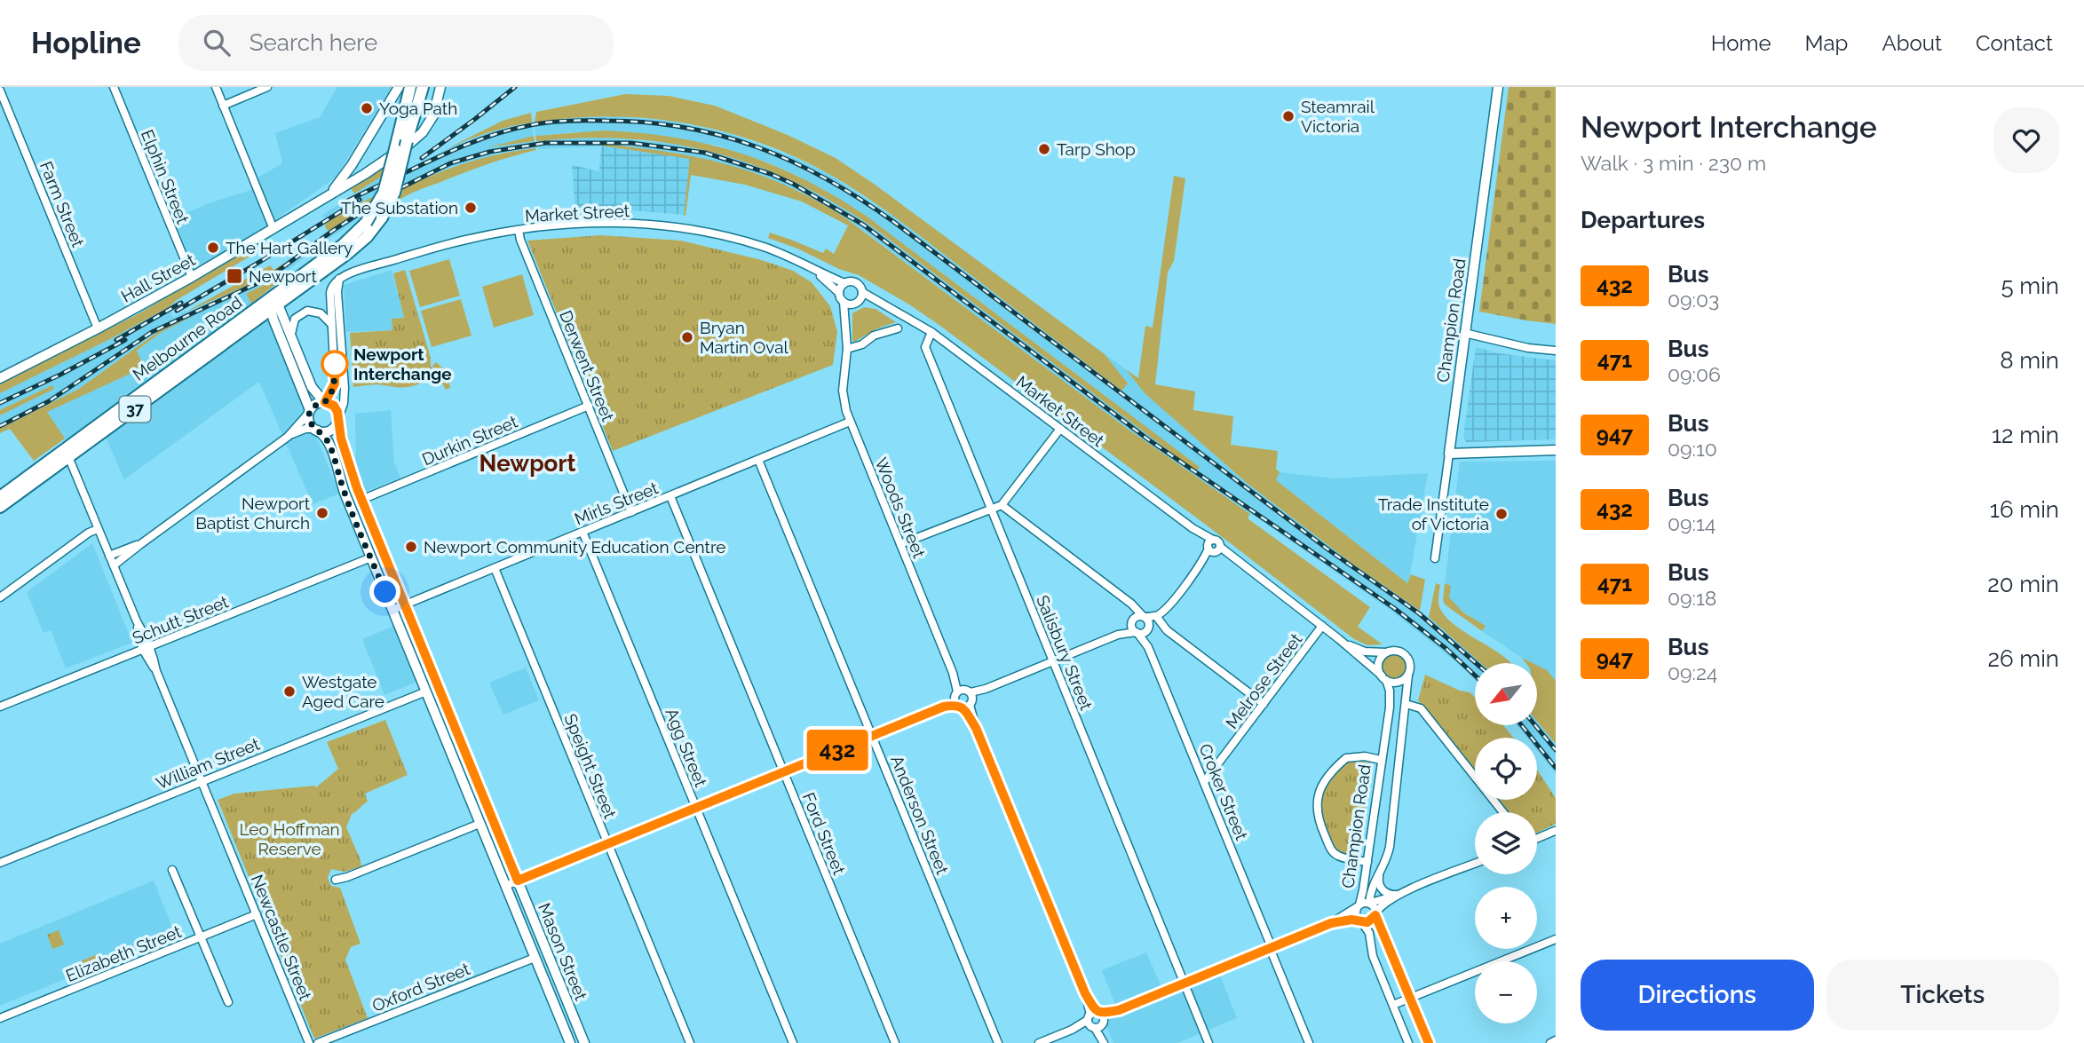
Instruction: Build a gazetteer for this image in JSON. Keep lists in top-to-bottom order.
{
  "streets": {
    "main road": ["Melbourne Road", "37"],
    "street": [
      "Elphin Street",
      "Farm Street",
      "Market Street",
      "Hall Street",
      "Champion Road",
      "Derwent Street",
      "Durkin Street",
      "Mirls Street",
      "Woods Street",
      "Schutt Street",
      "Salisbury Street",
      "Melrose Street",
      "Agg Street",
      "William Street",
      "Speight Street",
      "Croker Street",
      "Anderson Street",
      "Ford Street",
      "Newcastle Street",
      "Mason Street",
      "Elizabeth Street",
      "Oxford Street"
    ]
  },
  "crossings": [
    ["Elphin Street", "Hall Street"],
    ["Farm Street", "Hall Street"],
    ["Market Street", "Champion Road"],
    ["Market Street", "Derwent Street"],
    ["Market Street", "Woods Street"],
    ["Market Street", "Salisbury Street"],
    ["Market Street", "Melrose Street"],
    ["Melbourne Road", "Newcastle Street"],
    ["Derwent Street", "Durkin Street"],
    ["Derwent Street", "Mirls Street"],
    ["Durkin Street", "Mason Street"],
    ["Mirls Street", "Woods Street"],
    ["Mirls Street", "Agg Street"],
    ["Mirls Street", "Speight Street"],
    ["Mirls Street", "Anderson Street"],
    ["Mirls Street", "Ford Street"],
    ["Mirls Street", "Mason Street"],
    ["Schutt Street", "Newcastle Street"],
    ["Schutt Street", "Mason Street"],
    ["Melrose Street", "Croker Street"],
    ["William Street", "Newcastle Street"],
    ["William Street", "Mason Street"],
    ["Newcastle Street", "Elizabeth Street"],
    ["Mason Street", "Oxford Street"]
  ],
  "districts": ["Newport"],
  "parks": ["Leo Hoffman Reserve"],
  "places": {
    "other": [
      "Yoga Path",
      "Steamrail Victoria",
      "Tarp Shop",
      "The Substation",
      "The Hart Gallery",
      "Bryan Martin Oval",
      "Newport Interchange",
      "Newport Baptist Church",
      "Trade Institute of Victoria",
      "Newport Community Education Centre",
      "Westgate Aged Care"
    ],
    "transit": ["Newport"]
  },
  "lines": ["bus line 432"],
  "north": "bottom left",
  "page": {
    "header": "Hopline",
    "search": "Search here",
    "nav": [
      "Home",
      "Map",
      "About",
      "Contact"
    ],
    "on_map": "432",
    "heading": [
      ["Newport Interchange", "Walk · 3 min · 230 m"],
      "Departures"
    ],
    "list": [
      {
        "mark": "432",
        "name": "Bus",
        "note": "09:03",
        "value": "5 min"
      },
      {
        "mark": "471",
        "name": "Bus",
        "note": "09:06",
        "value": "8 min"
      },
      {
        "mark": "947",
        "name": "Bus",
        "note": "09:10",
        "value": "12 min"
      },
      {
        "mark": "432",
        "name": "Bus",
        "note": "09:14",
        "value": "16 min"
      },
      {
        "mark": "471",
        "name": "Bus",
        "note": "09:18",
        "value": "20 min"
      },
      {
        "mark": "947",
        "name": "Bus",
        "note": "09:24",
        "value": "26 min"
      }
    ],
    "map_buttons": ["+", "−"],
    "buttons": ["Directions", "Tickets"]
  }
}
